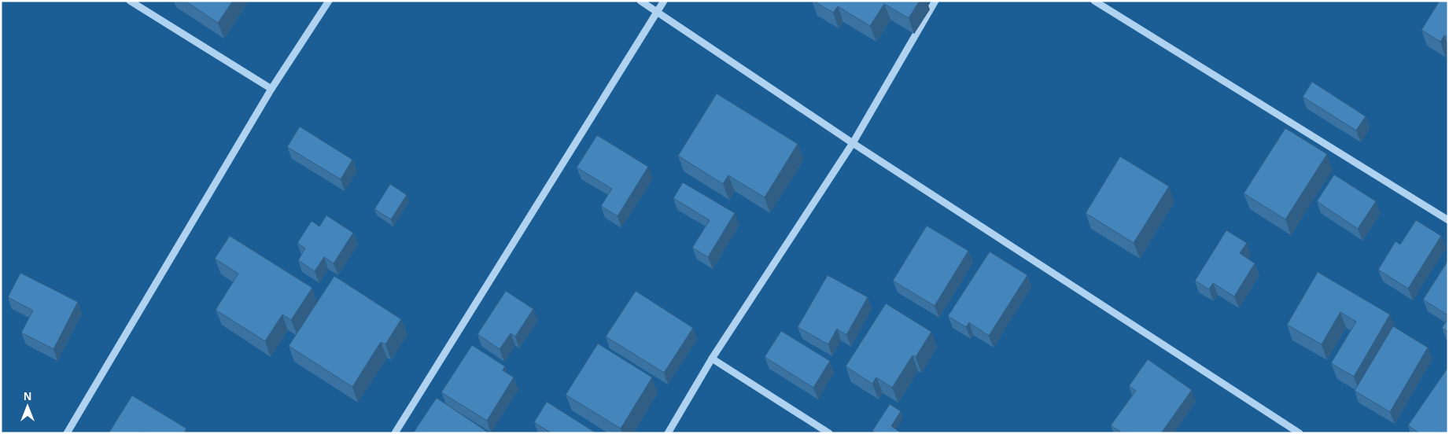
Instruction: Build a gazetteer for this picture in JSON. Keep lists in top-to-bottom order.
{
  "north": "top"
}
